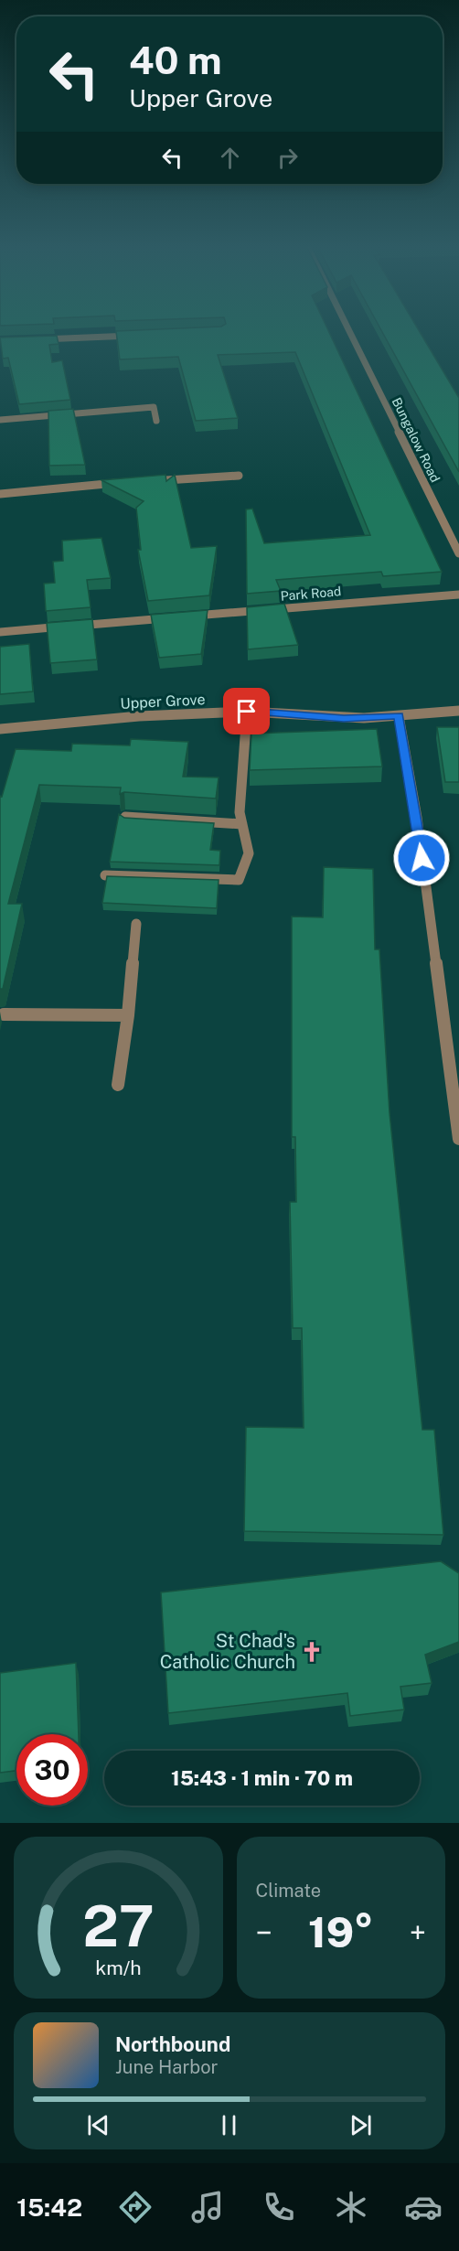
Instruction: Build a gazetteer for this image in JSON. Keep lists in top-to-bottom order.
{
  "streets": {
    "street": ["Bungalow Road", "Park Road", "Upper Grove"]
  },
  "places": {
    "church": ["St Chad's Catholic Church"]
  },
  "page": {
    "turn": ["40 m", "Upper Grove"],
    "limit": "30",
    "trip": "15:43 · 1 min · 70 m",
    "tile": "Climate",
    "heat": ["−", "19°", "+"],
    "song": ["Northbound", "June Harbor"],
    "tabs": "15:42",
    "gauge": ["27", "km/h"]
  }
}
